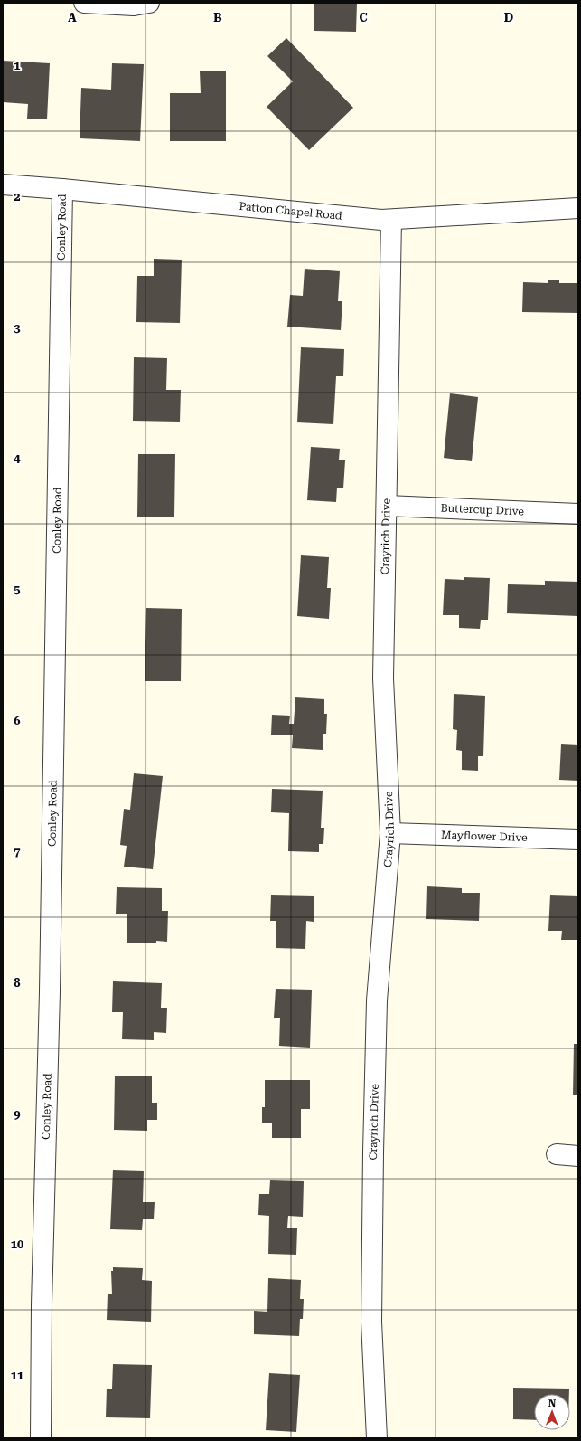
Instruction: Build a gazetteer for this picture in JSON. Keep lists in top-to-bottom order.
{
  "streets": {
    "street": [
      "Patton Chapel Road",
      "Conley Road",
      "Buttercup Drive",
      "Crayrich Drive",
      "Mayflower Drive"
    ]
  },
  "crossings": [
    ["Patton Chapel Road", "Conley Road"],
    ["Patton Chapel Road", "Crayrich Drive"],
    ["Buttercup Drive", "Crayrich Drive"],
    ["Crayrich Drive", "Mayflower Drive"]
  ],
  "north": "top",
  "grid": {
    "columns": [
      "A",
      "B",
      "C",
      "D"
    ],
    "rows": [
      "1",
      "2",
      "3",
      "4",
      "5",
      "6",
      "7",
      "8",
      "9",
      "10",
      "11"
    ]
  }
}
